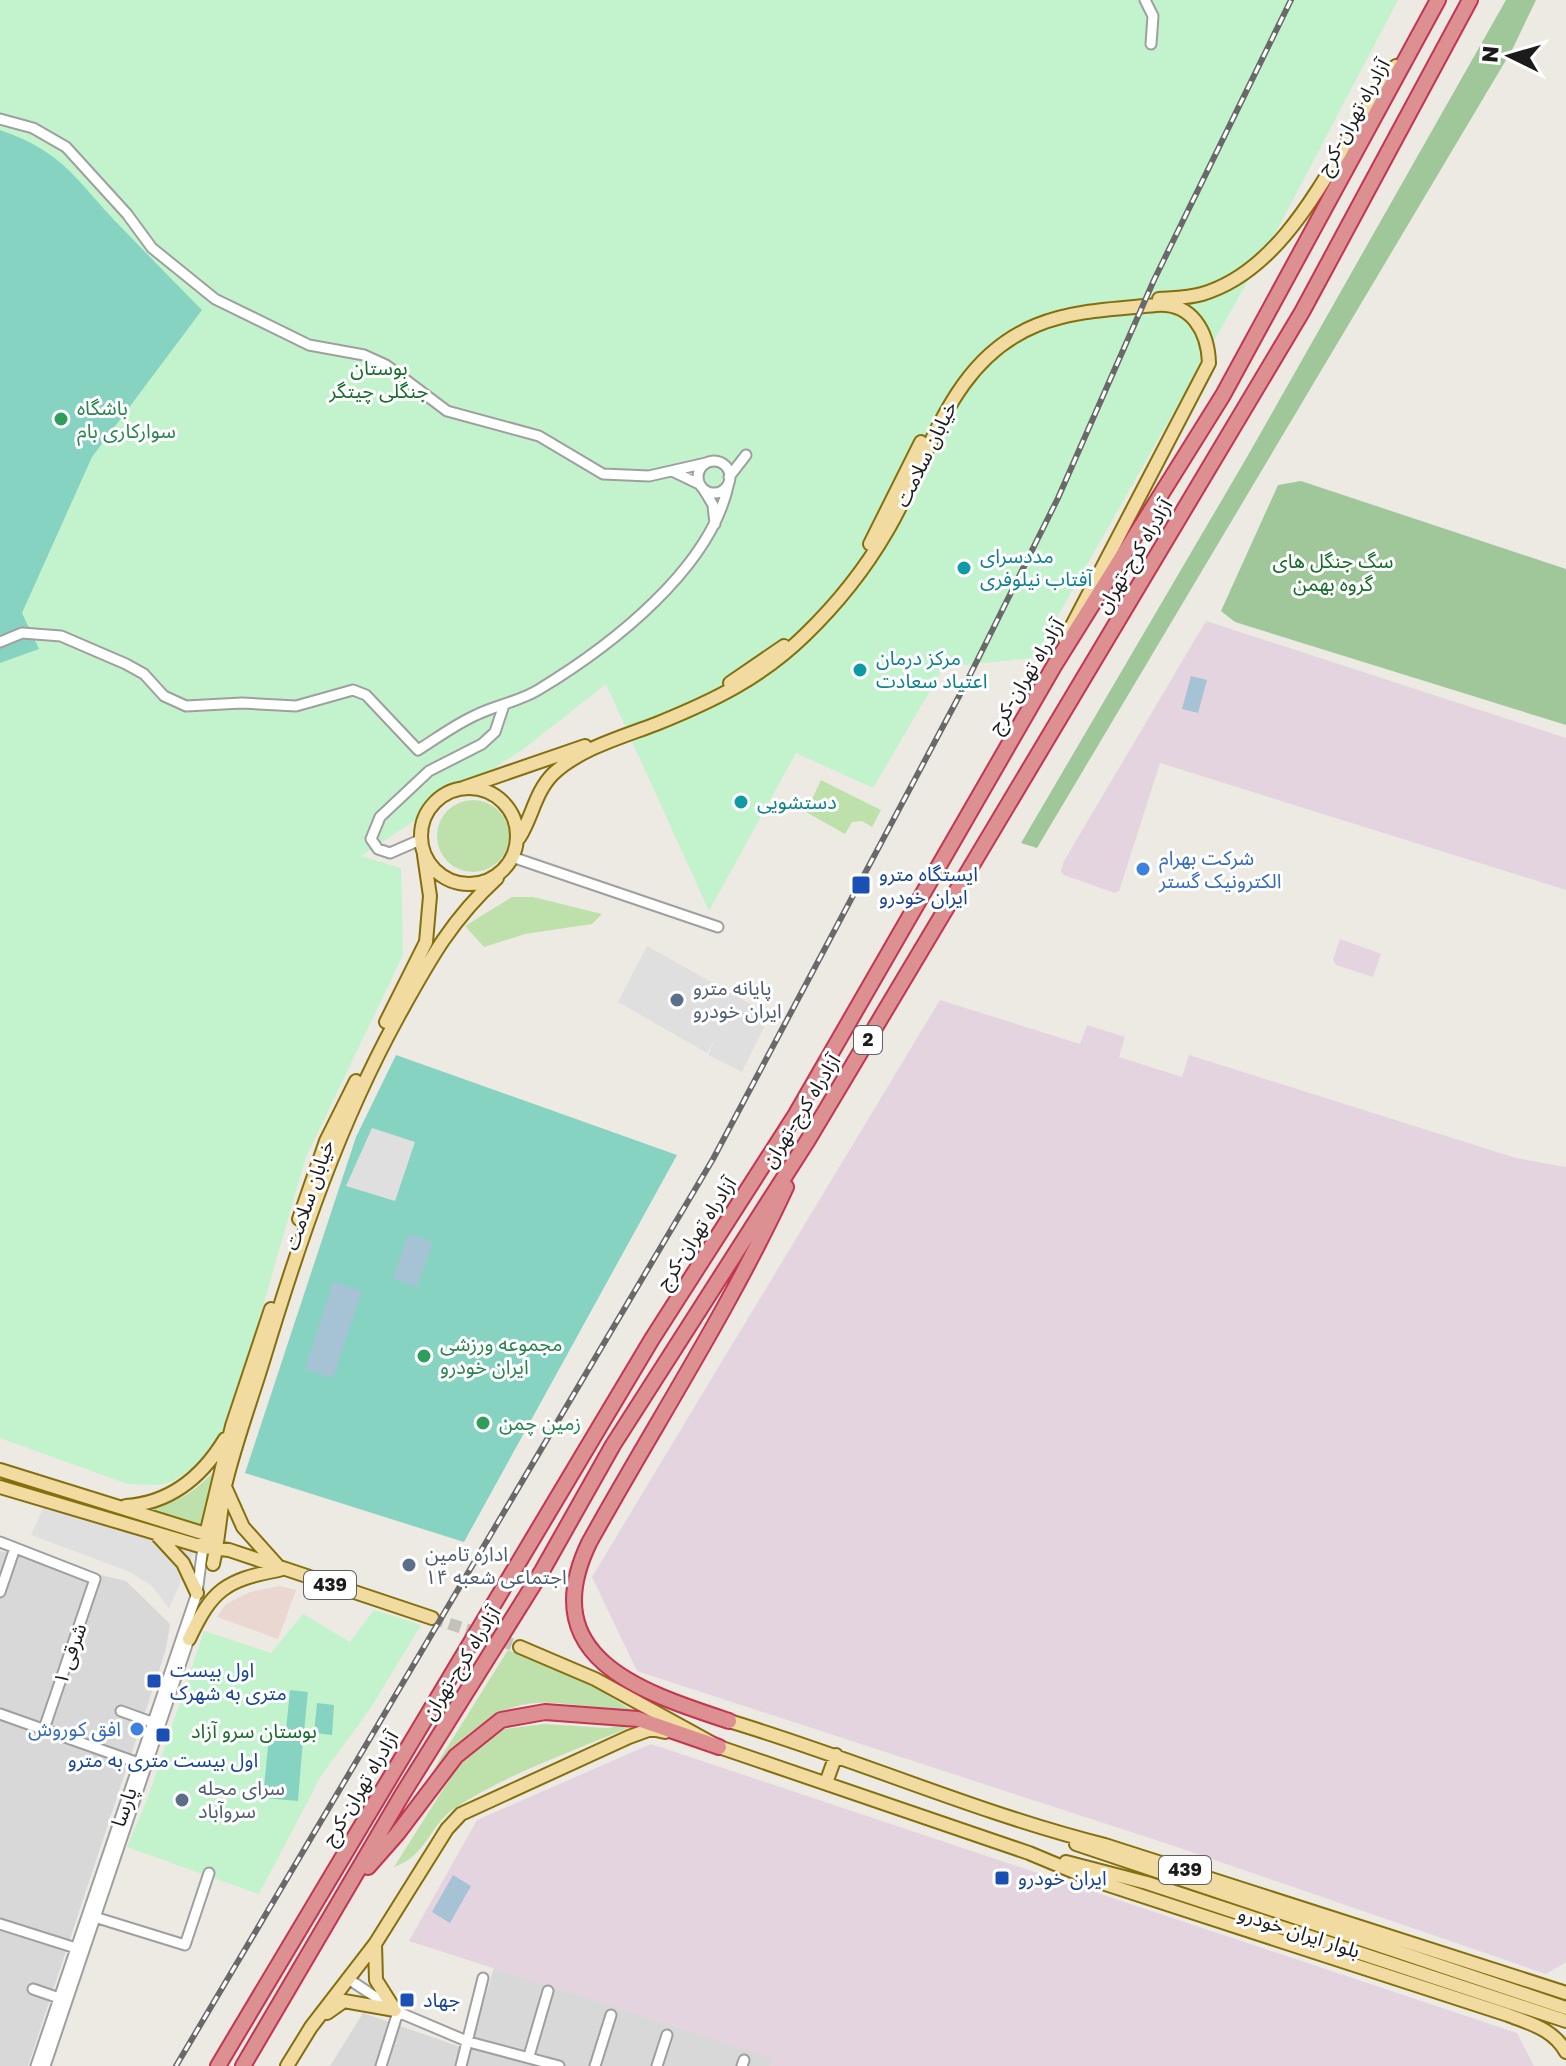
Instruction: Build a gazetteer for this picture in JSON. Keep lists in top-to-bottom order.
{
  "streets": {
    "highway": ["آزادراه تهران-کرج", "آزادراه کرج-تهران", "2"],
    "main road": ["خیابان سلامت", "439", "بلوار ایران خودرو"],
    "street": ["۱ شرقی", "پارسا"]
  },
  "crossings": [
    ["آزادراه تهران-کرج", "خیابان سلامت"],
    ["خیابان سلامت", "439"],
    ["خیابان سلامت", "پارسا"],
    ["439", "پارسا"]
  ],
  "parks": ["بوستان جنگلی چیتگر", "سگ جنگل های گروه بهمن", "بوستان سرو آزاد"],
  "places": {
    "other": [
      "باشگاه سوارکاری بام",
      "مددسرای آفتاب نیلوفری",
      "مرکز درمان اعتیاد سعادت",
      "دستشویی",
      "شرکت بهرام الکترونیک گستر",
      "پایانه مترو ایران خودرو",
      "مجموعه ورزشی ایران خودرو",
      "زمین چمن",
      "اداره تامین اجتماعی شعبه ۱۴",
      "افق کوروش",
      "سرای محله سروآباد"
    ],
    "transit": [
      "ایستگاه مترو ایران خودرو",
      "اول بیست متری به شهرک",
      "اول بیست متری به مترو",
      "ایران خودرو",
      "جهاد"
    ]
  },
  "north": "left"
}
